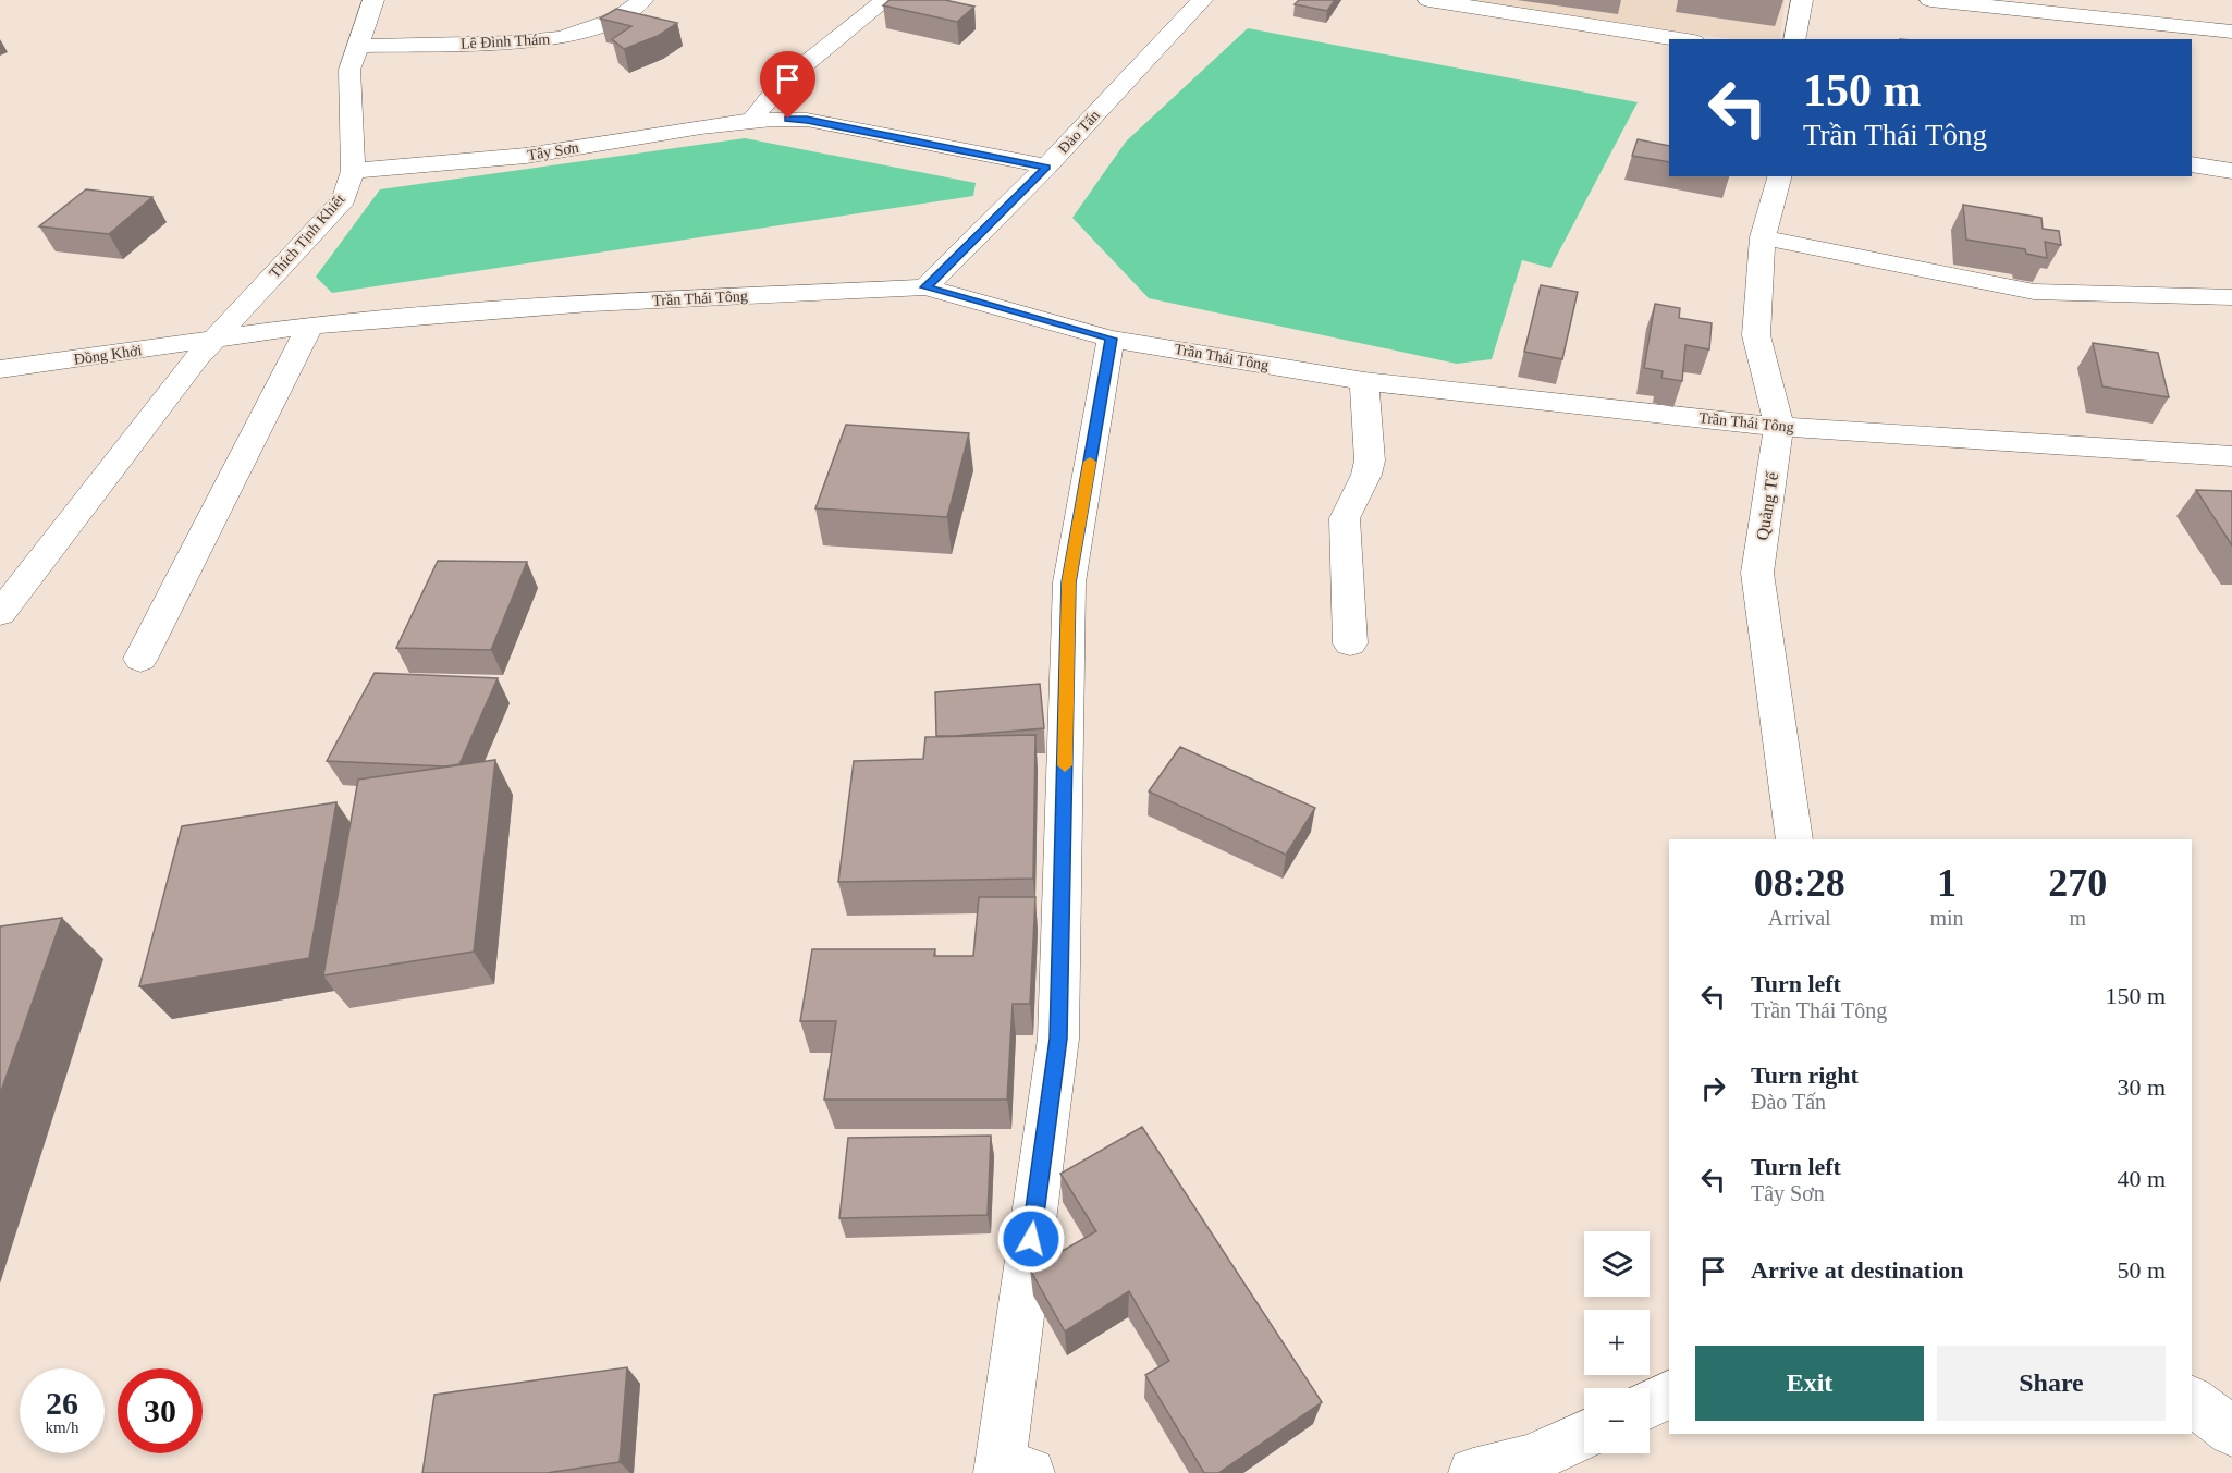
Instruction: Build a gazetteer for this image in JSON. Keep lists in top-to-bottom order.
{
  "streets": {
    "street": [
      "Lê Đình Thám",
      "Đào Tấn",
      "Tây Sơn",
      "Thích Tịnh Khiết",
      "Trần Thái Tông",
      "Đồng Khởi",
      "Quảng Tế"
    ]
  },
  "crossings": [
    ["Lê Đình Thám", "Thích Tịnh Khiết"],
    ["Đào Tấn", "Tây Sơn"],
    ["Đào Tấn", "Trần Thái Tông"],
    ["Tây Sơn", "Thích Tịnh Khiết"],
    ["Thích Tịnh Khiết", "Trần Thái Tông"],
    ["Thích Tịnh Khiết", "Đồng Khởi"],
    ["Trần Thái Tông", "Đồng Khởi"],
    ["Trần Thái Tông", "Quảng Tế"]
  ],
  "page": {
    "turn": ["150 m", "Trần Thái Tông"],
    "eta": [
      "08:28",
      "Arrival",
      "1",
      "min",
      "270",
      "m"
    ],
    "list": [
      {
        "name": "Turn left",
        "note": "Trần Thái Tông",
        "value": "150 m"
      },
      {
        "name": "Turn right",
        "note": "Đào Tấn",
        "value": "30 m"
      },
      {
        "name": "Turn left",
        "note": "Tây Sơn",
        "value": "40 m"
      },
      {
        "name": "Arrive at destination",
        "value": "50 m"
      }
    ],
    "map_buttons": ["+", "−"],
    "buttons": ["Exit", "Share"],
    "speed": "26 km/h",
    "limit": "30"
  }
}
